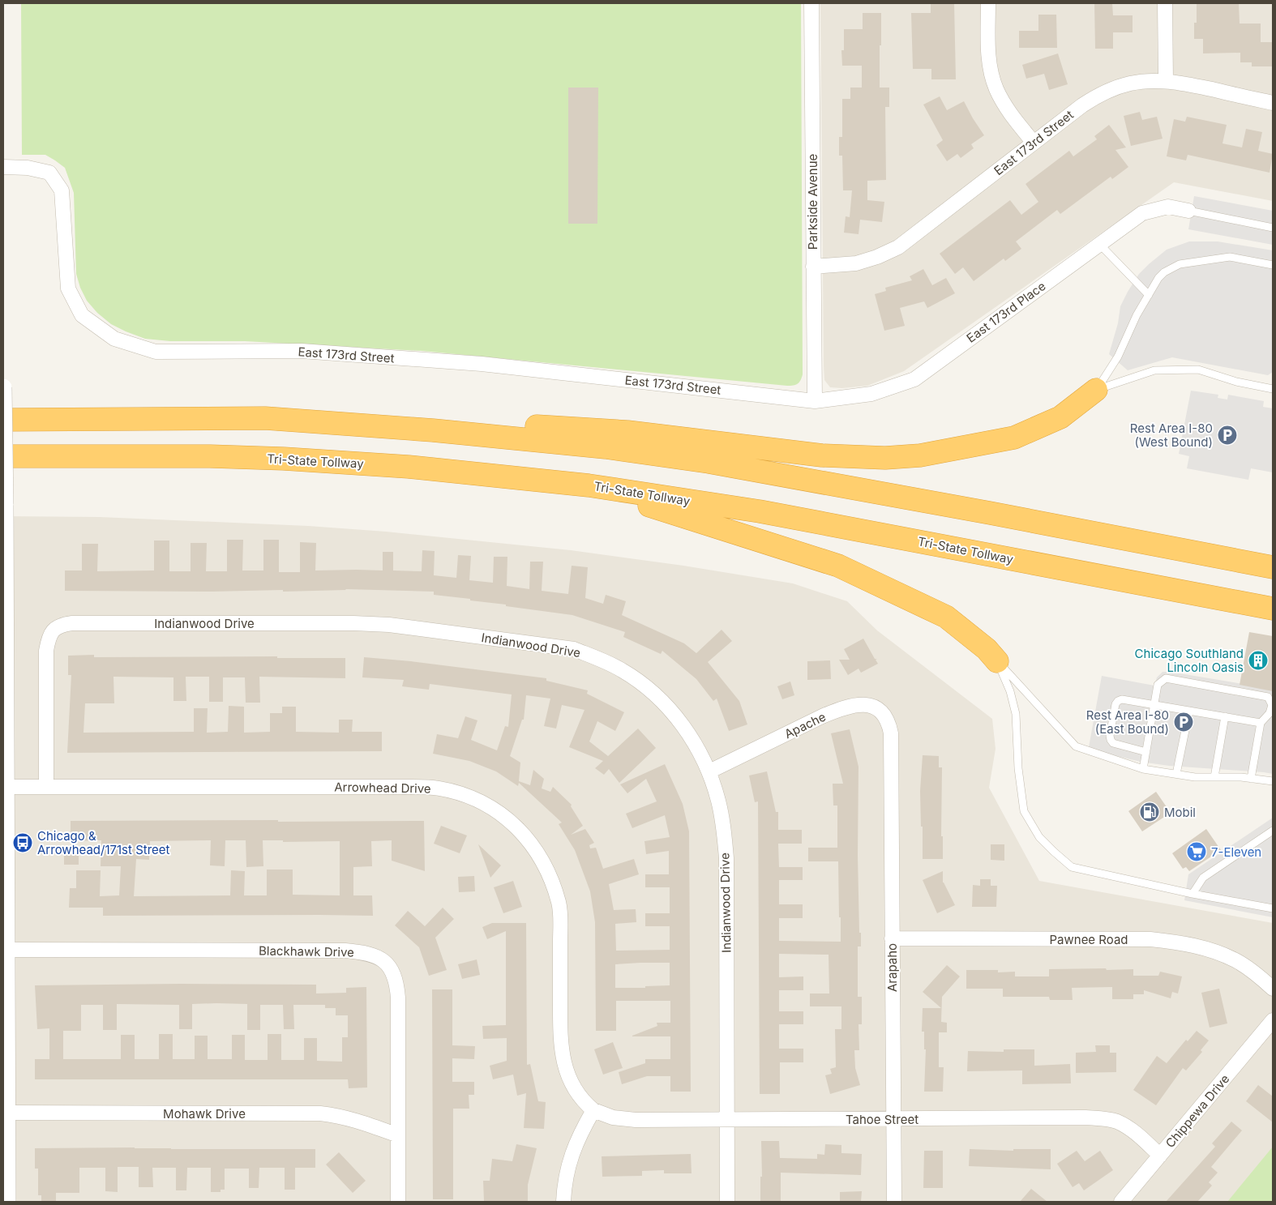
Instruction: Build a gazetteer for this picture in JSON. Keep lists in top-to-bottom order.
{
  "streets": {
    "highway": ["Tri-State Tollway"],
    "street": [
      "East 173rd Street",
      "Parkside Avenue",
      "East 173rd Place",
      "Indianwood Drive",
      "Apache",
      "Arrowhead Drive",
      "Pawnee Road",
      "Blackhawk Drive",
      "Arapaho",
      "Chippewa Drive",
      "Mohawk Drive",
      "Tahoe Street"
    ]
  },
  "crossings": [
    ["East 173rd Street", "Parkside Avenue"],
    ["East 173rd Street", "East 173rd Place"],
    ["Parkside Avenue", "East 173rd Place"],
    ["Indianwood Drive", "Apache"],
    ["Indianwood Drive", "Arrowhead Drive"],
    ["Indianwood Drive", "Tahoe Street"],
    ["Apache", "Arapaho"],
    ["Arrowhead Drive", "Tahoe Street"],
    ["Pawnee Road", "Arapaho"],
    ["Blackhawk Drive", "Mohawk Drive"],
    ["Arapaho", "Tahoe Street"],
    ["Chippewa Drive", "Tahoe Street"]
  ],
  "places": {
    "parking": ["Rest Area I-80 (West Bound)", "Rest Area I-80 (East Bound)"],
    "building": ["Chicago Southland Lincoln Oasis"],
    "fuel station": ["Mobil"],
    "bus stop": ["Chicago & Arrowhead/171st Street"],
    "supermarket": ["7-Eleven"]
  }
}
